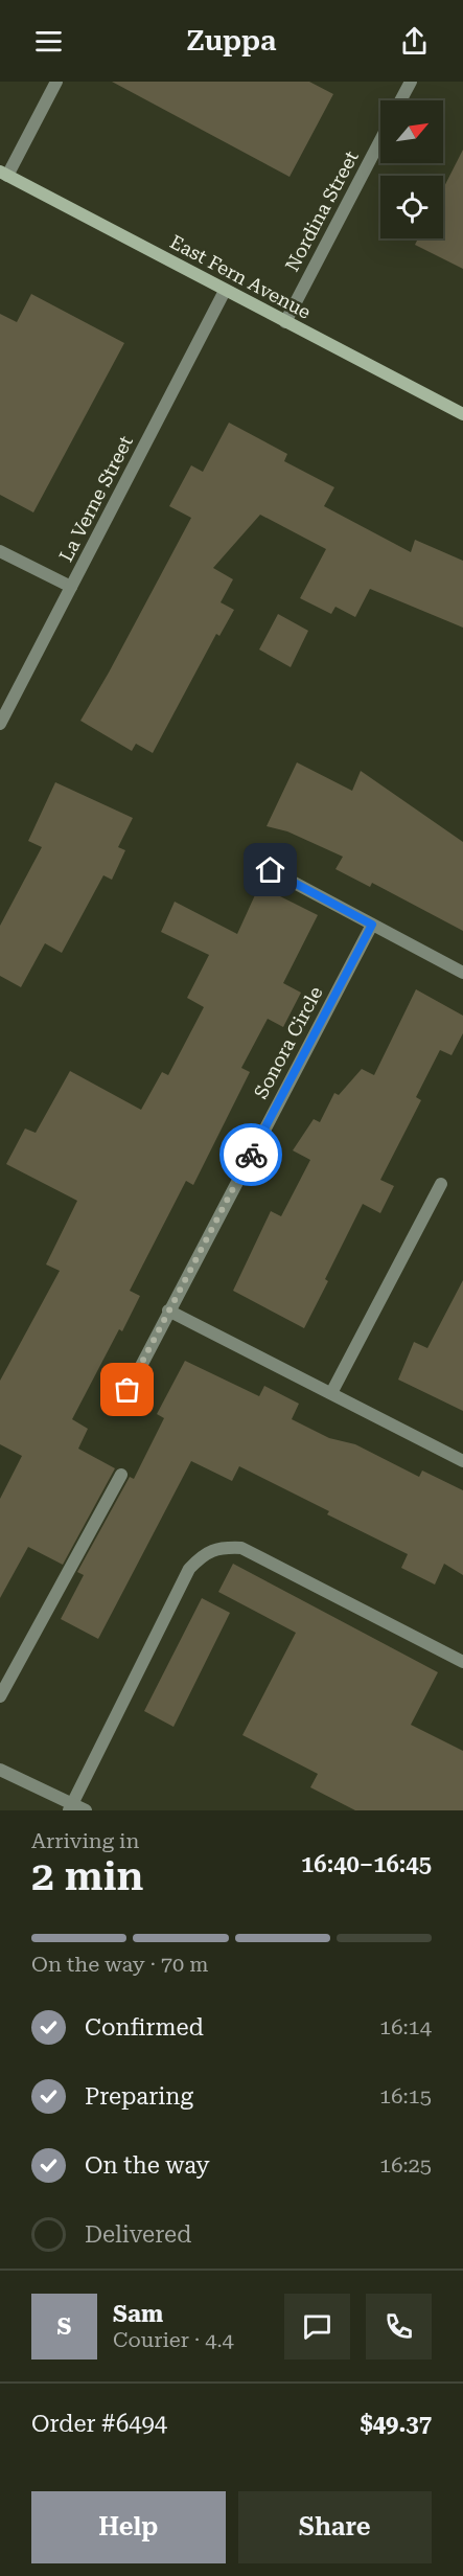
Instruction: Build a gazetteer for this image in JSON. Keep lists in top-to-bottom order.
{
  "streets": {
    "street": [
      "Nordina Street",
      "East Fern Avenue",
      "La Verne Street",
      "Sonora Circle"
    ]
  },
  "crossings": [
    ["Nordina Street", "East Fern Avenue"],
    ["East Fern Avenue", "La Verne Street"]
  ],
  "north": "top right",
  "page": {
    "header": "Zuppa",
    "heading": ["2 min", "Arriving in", "16:40–16:45"],
    "panel": [
      "Sam",
      "Courier · 4.4",
      "Order #6494",
      "$49.37"
    ],
    "bar": "On the way · 70 m",
    "list": [
      ["Confirmed", "16:14"],
      ["Preparing", "16:15"],
      ["On the way", "16:25"],
      "Delivered"
    ],
    "round": "S",
    "buttons": ["Help", "Share"]
  }
}
